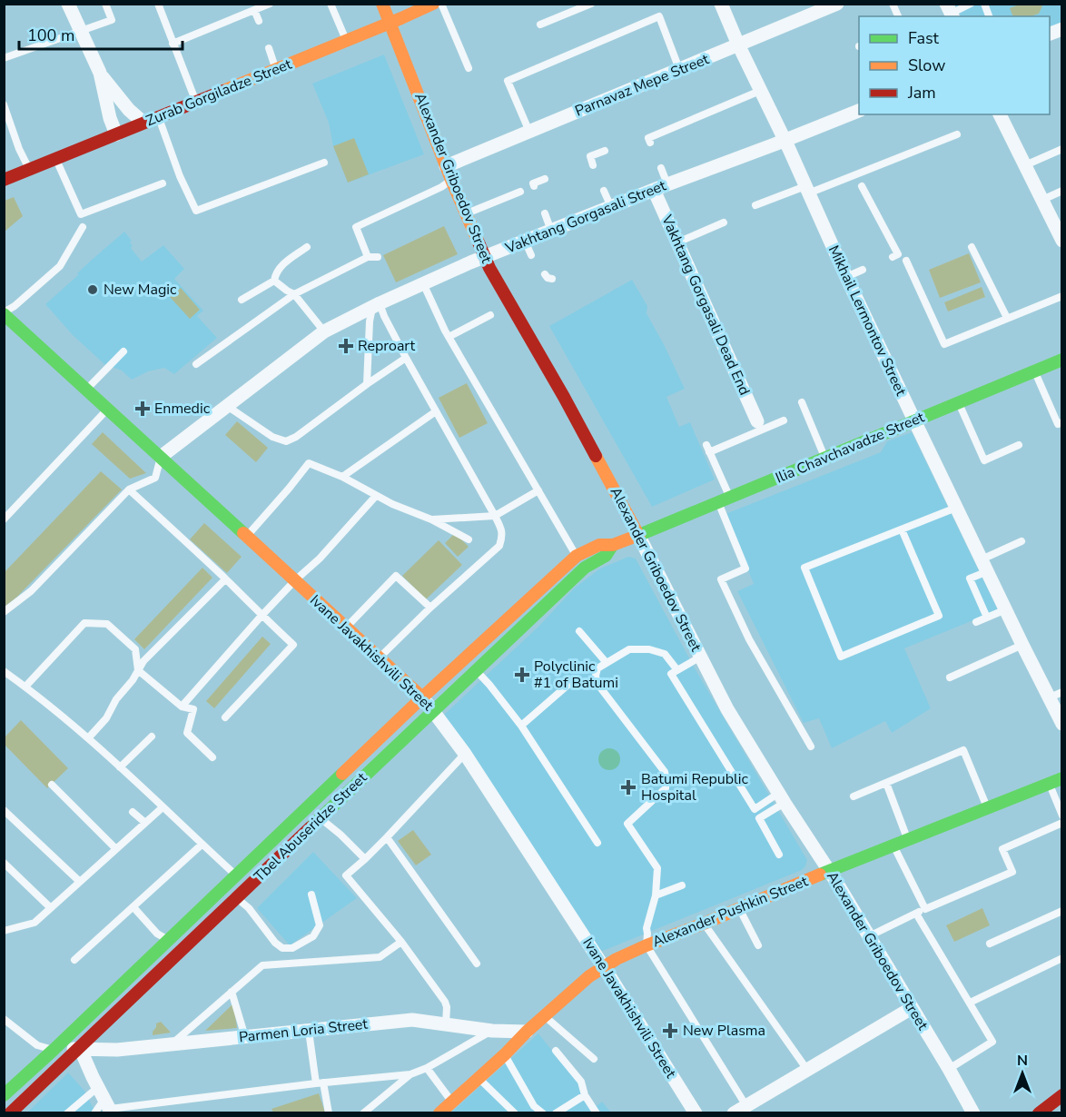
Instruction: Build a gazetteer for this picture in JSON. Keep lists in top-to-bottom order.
{
  "streets": {
    "street": [
      "Parnavaz Mepe Street",
      "Zurab Gorgiladze Street",
      "Alexander Griboedov Street",
      "Vakhtang Gorgasali Street",
      "Vakhtang Gorgasali Dead End",
      "Mikhail Lermontov Street",
      "Ilia Chavchavadze Street",
      "Ivane Javakhishvili Street",
      "Tbel Abuseridze Street",
      "Alexander Pushkin Street",
      "Parmen Loria Street"
    ]
  },
  "crossings": [
    ["Parnavaz Mepe Street", "Alexander Griboedov Street"],
    ["Parnavaz Mepe Street", "Mikhail Lermontov Street"],
    ["Zurab Gorgiladze Street", "Alexander Griboedov Street"],
    ["Alexander Griboedov Street", "Vakhtang Gorgasali Street"],
    ["Alexander Griboedov Street", "Ilia Chavchavadze Street"],
    ["Alexander Griboedov Street", "Tbel Abuseridze Street"],
    ["Alexander Griboedov Street", "Alexander Pushkin Street"],
    ["Vakhtang Gorgasali Street", "Vakhtang Gorgasali Dead End"],
    ["Vakhtang Gorgasali Street", "Mikhail Lermontov Street"],
    ["Vakhtang Gorgasali Street", "Ivane Javakhishvili Street"],
    ["Mikhail Lermontov Street", "Ilia Chavchavadze Street"],
    ["Ilia Chavchavadze Street", "Tbel Abuseridze Street"],
    ["Ivane Javakhishvili Street", "Tbel Abuseridze Street"],
    ["Ivane Javakhishvili Street", "Alexander Pushkin Street"],
    ["Tbel Abuseridze Street", "Parmen Loria Street"],
    ["Alexander Pushkin Street", "Parmen Loria Street"]
  ],
  "places": {
    "other": ["New Magic"],
    "health": [
      "Reproart",
      "Enmedic",
      "Polyclinic #1 of Batumi",
      "Batumi Republic Hospital",
      "New Plasma"
    ]
  },
  "legend": ["Fast", "Slow", "Jam"],
  "scale_bar": "100 m",
  "north": "top"
}
